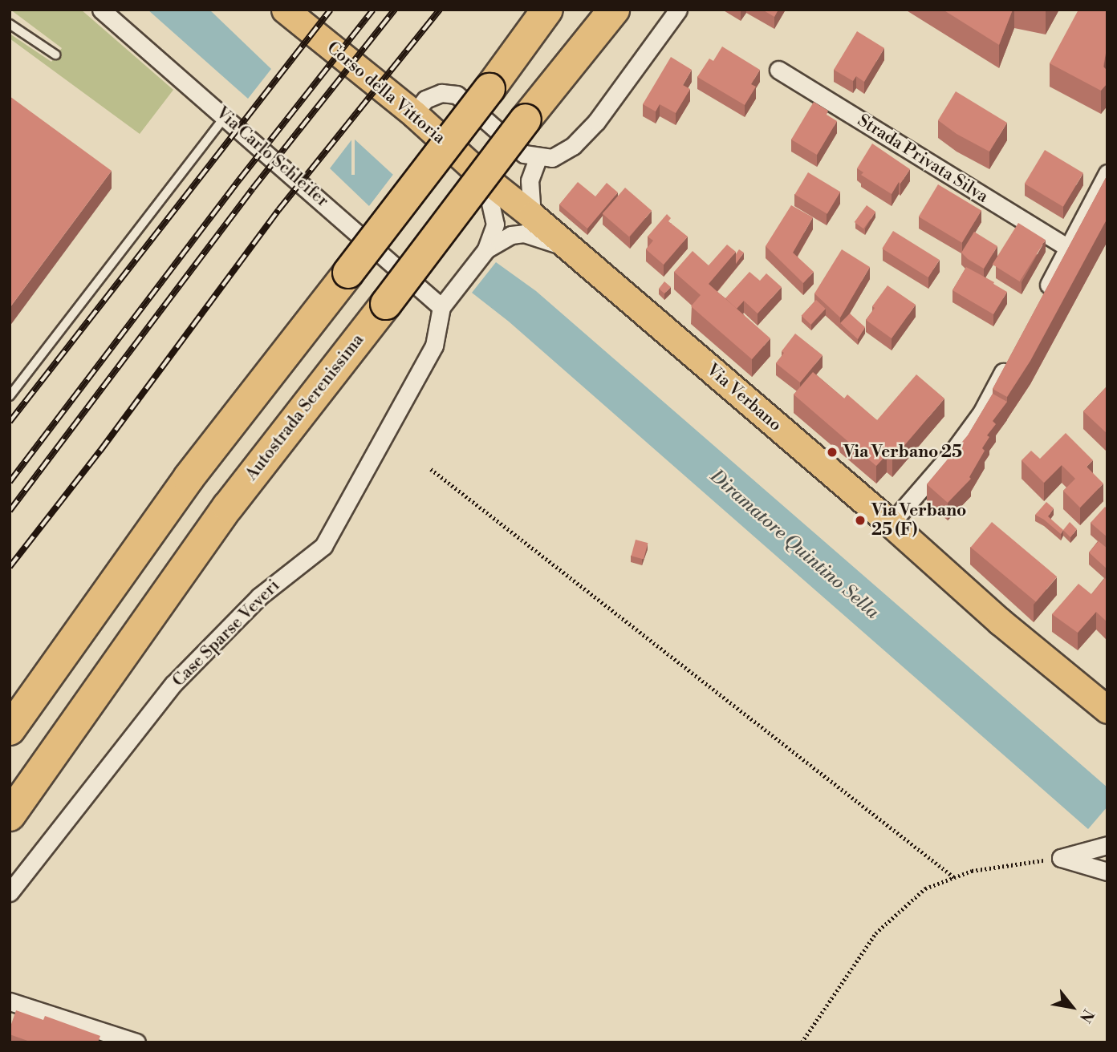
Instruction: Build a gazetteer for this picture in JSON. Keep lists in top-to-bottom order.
{
  "streets": {
    "highway": ["Autostrada Serenissima"],
    "main road": ["Corso della Vittoria", "Via Verbano"],
    "street": ["Via Carlo Schleifer", "Strada Privata Silva", "Case Sparse Veveri"]
  },
  "crossings": [
    ["Corso della Vittoria", "Via Verbano"],
    ["Corso della Vittoria", "Case Sparse Veveri"],
    ["Via Carlo Schleifer", "Case Sparse Veveri"],
    ["Via Verbano", "Case Sparse Veveri"]
  ],
  "water": ["Diramatore Quintino Sella"],
  "places": ["Via Verbano 25", "Via Verbano 25 (F)"],
  "north": "bottom right"
}
